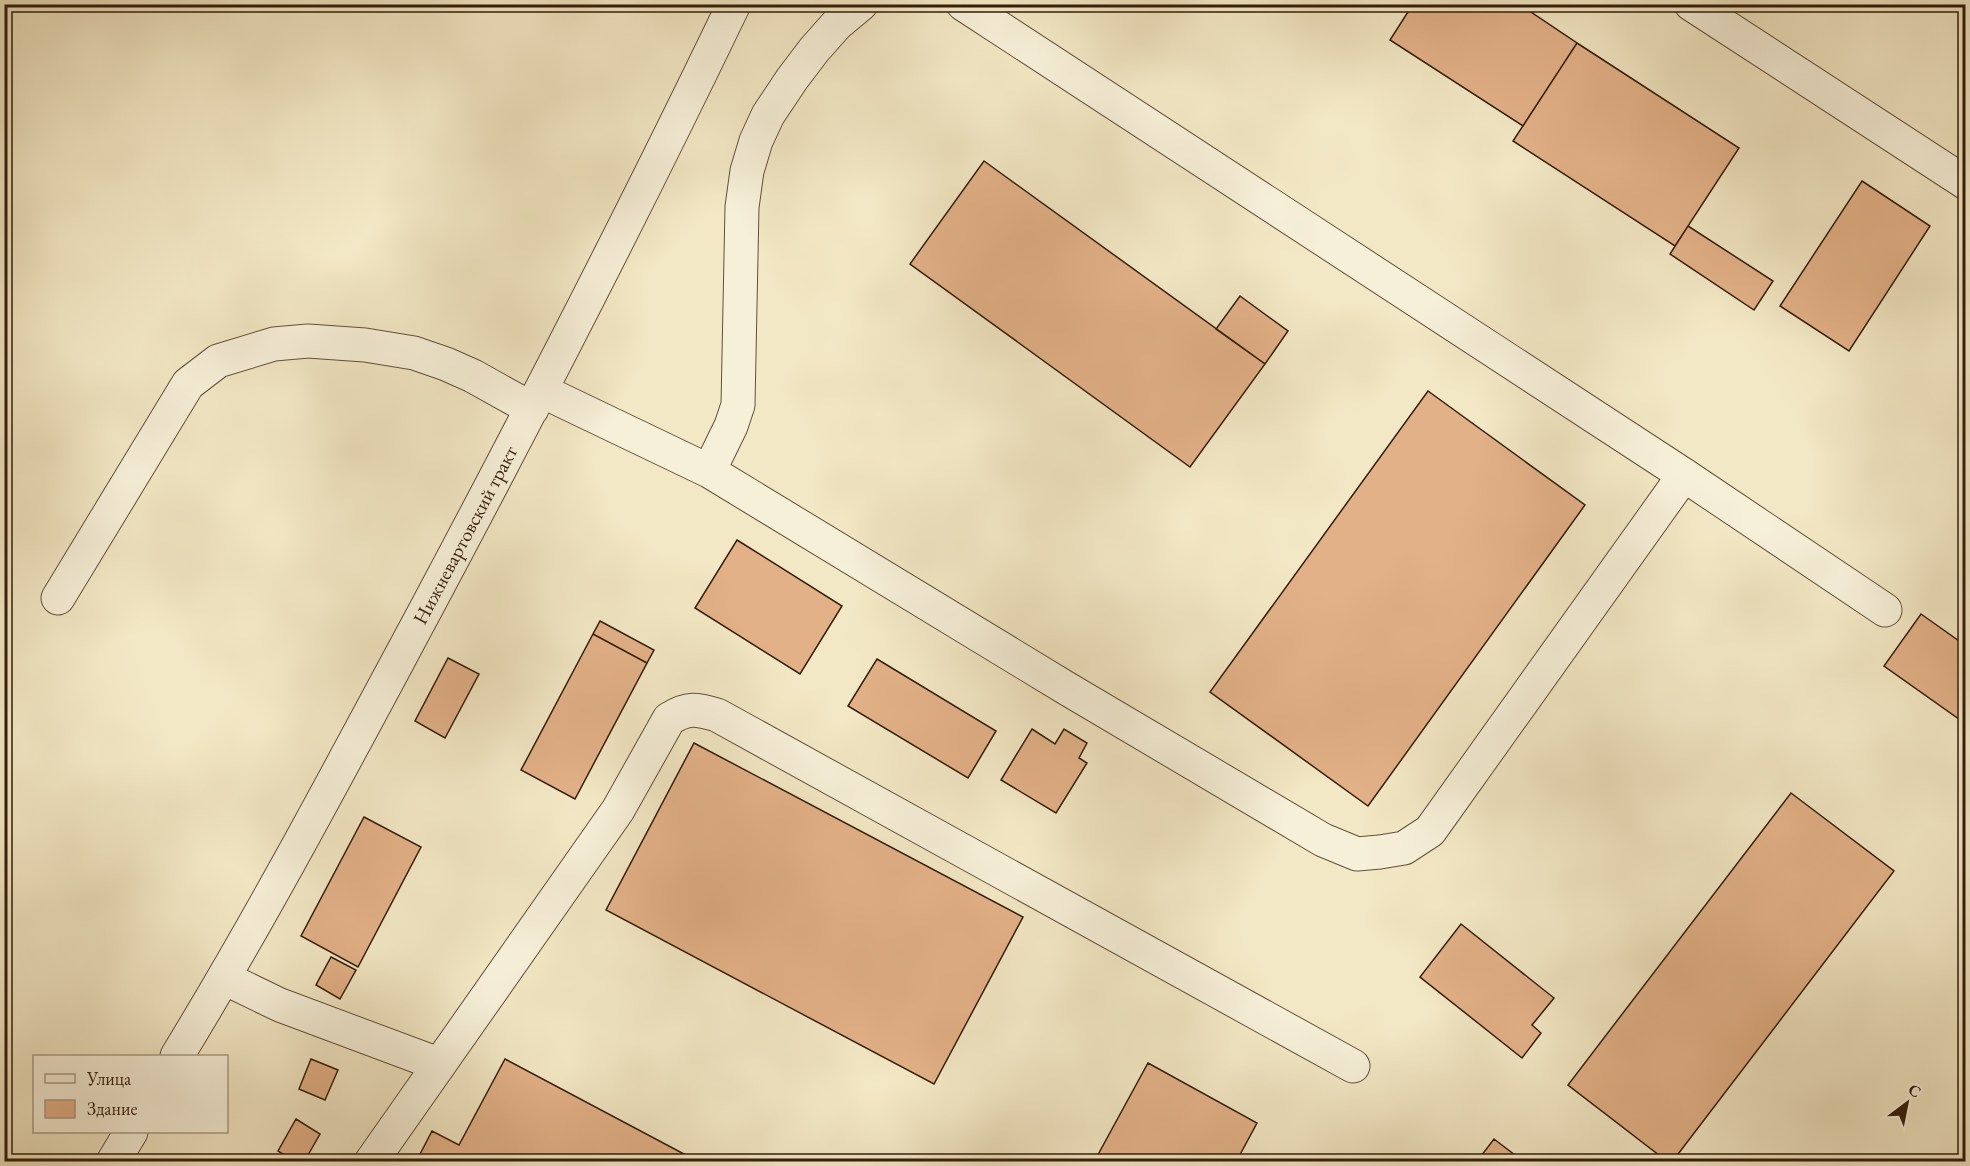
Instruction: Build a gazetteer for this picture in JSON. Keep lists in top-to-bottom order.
{
  "streets": {
    "street": ["Нижневартовский тракт"]
  },
  "legend": ["Улица", "Здание"],
  "north": "top right"
}
